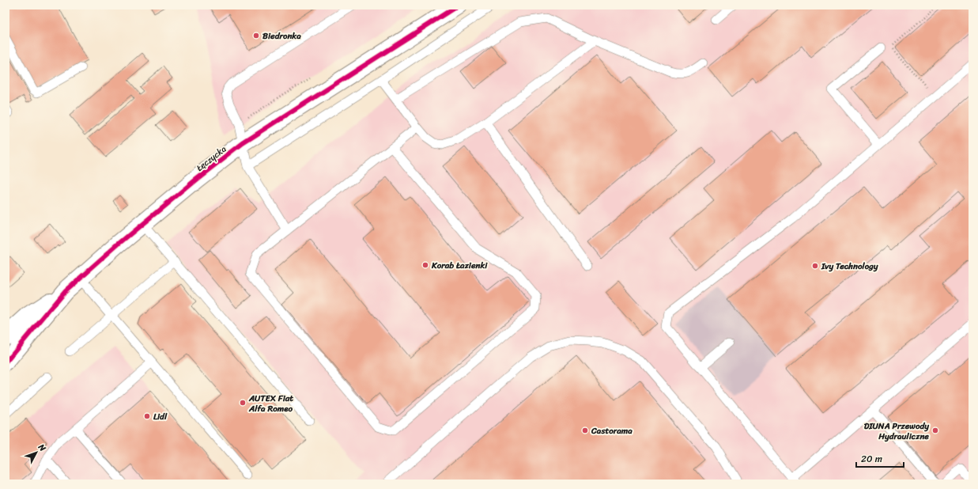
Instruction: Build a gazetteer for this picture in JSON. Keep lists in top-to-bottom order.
{
  "streets": {
    "street": ["Łęczycka"]
  },
  "places": [
    "Biedronka",
    "Korab Łazienki",
    "Ivy Technology",
    "AUTEX Fiat Alfa Romeo",
    "Lidl",
    "Castorama",
    "DIUNA Przewody Hydrauliczne"
  ],
  "scale_bar": "20 m",
  "north": "top right"
}
